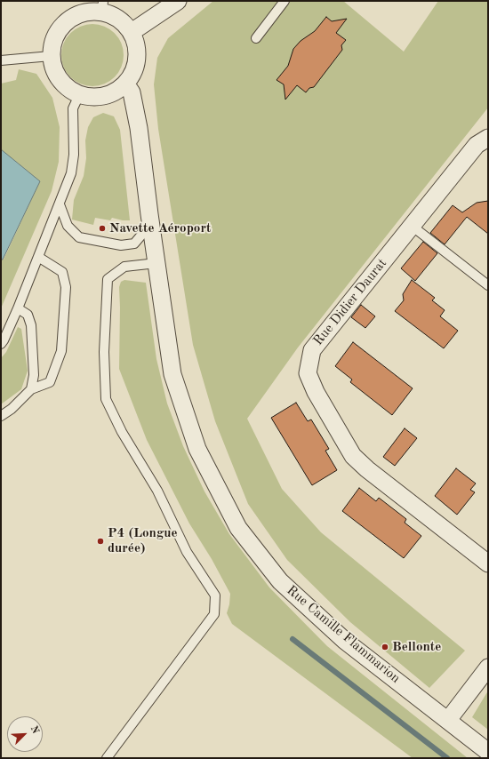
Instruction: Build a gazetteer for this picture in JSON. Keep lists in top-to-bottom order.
{
  "streets": {
    "street": ["Rue Didier Daurat", "Rue Camille Flammarion"]
  },
  "places": ["Navette Aéroport", "P4 (Longue durée)", "Bellonte"],
  "north": "top right"
}
